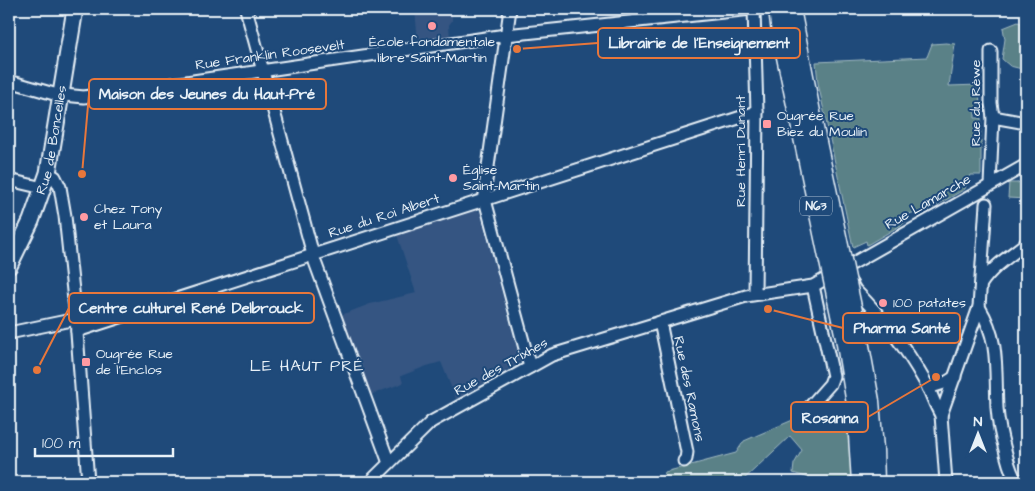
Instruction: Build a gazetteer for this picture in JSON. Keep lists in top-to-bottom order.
{
  "streets": {
    "highway": ["N63"],
    "main road": ["Rue de Boncelles"],
    "street": [
      "Rue Franklin Roosevelt",
      "Rue du Rèwe",
      "Rue Henri Dunant",
      "Rue Lamarche",
      "Rue du Roi Albert",
      "Rue des Trixhes",
      "Rue des Ramons"
    ]
  },
  "crossings": [
    ["Rue Franklin Roosevelt", "Rue de Boncelles"],
    ["Rue Franklin Roosevelt", "Rue Henri Dunant"],
    ["Rue du Rèwe", "Rue Lamarche"],
    ["Rue Henri Dunant", "Rue du Roi Albert"],
    ["Rue Henri Dunant", "Rue des Trixhes"],
    ["Rue Lamarche", "Rue des Trixhes"],
    ["Rue des Trixhes", "Rue des Ramons"]
  ],
  "districts": ["LE HAUT PRÉ"],
  "places": {
    "other": [
      "École fondamentale libre Saint-Martin",
      "Librairie de l'Enseignement",
      "Maison des Jeunes du Haut-Pré",
      "Église Saint-Martin",
      "Chez Tony et Laura",
      "100 patates",
      "Pharma Santé",
      "Centre culturel René Delbrouck",
      "Rosanna"
    ],
    "transit": ["Ougrée Rue Biez du Moulin", "Ougrée Rue de l'Enclos"]
  },
  "scale_bar": "100 m",
  "north": "top"
}
